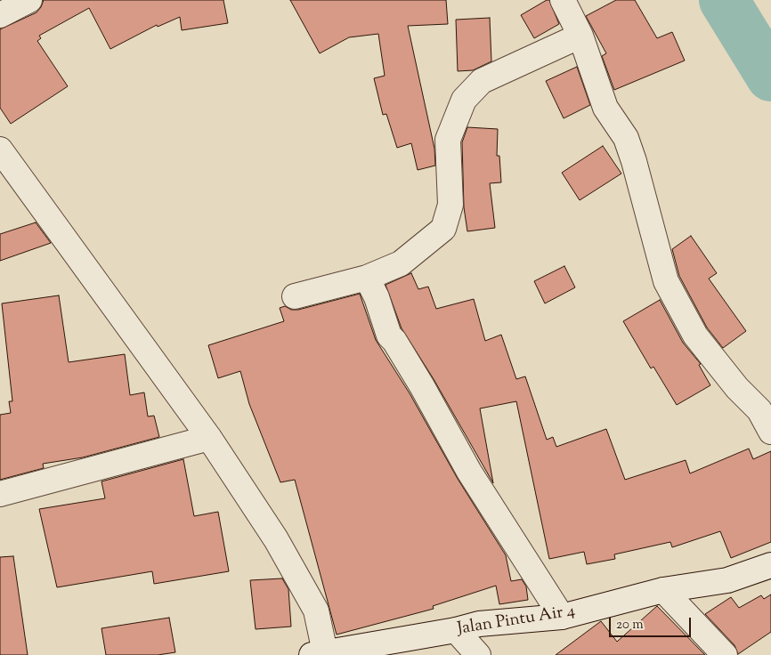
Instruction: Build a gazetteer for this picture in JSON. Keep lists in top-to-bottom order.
{
  "streets": {
    "street": ["Jalan Pintu Air 4"]
  },
  "scale_bar": "20 m"
}
